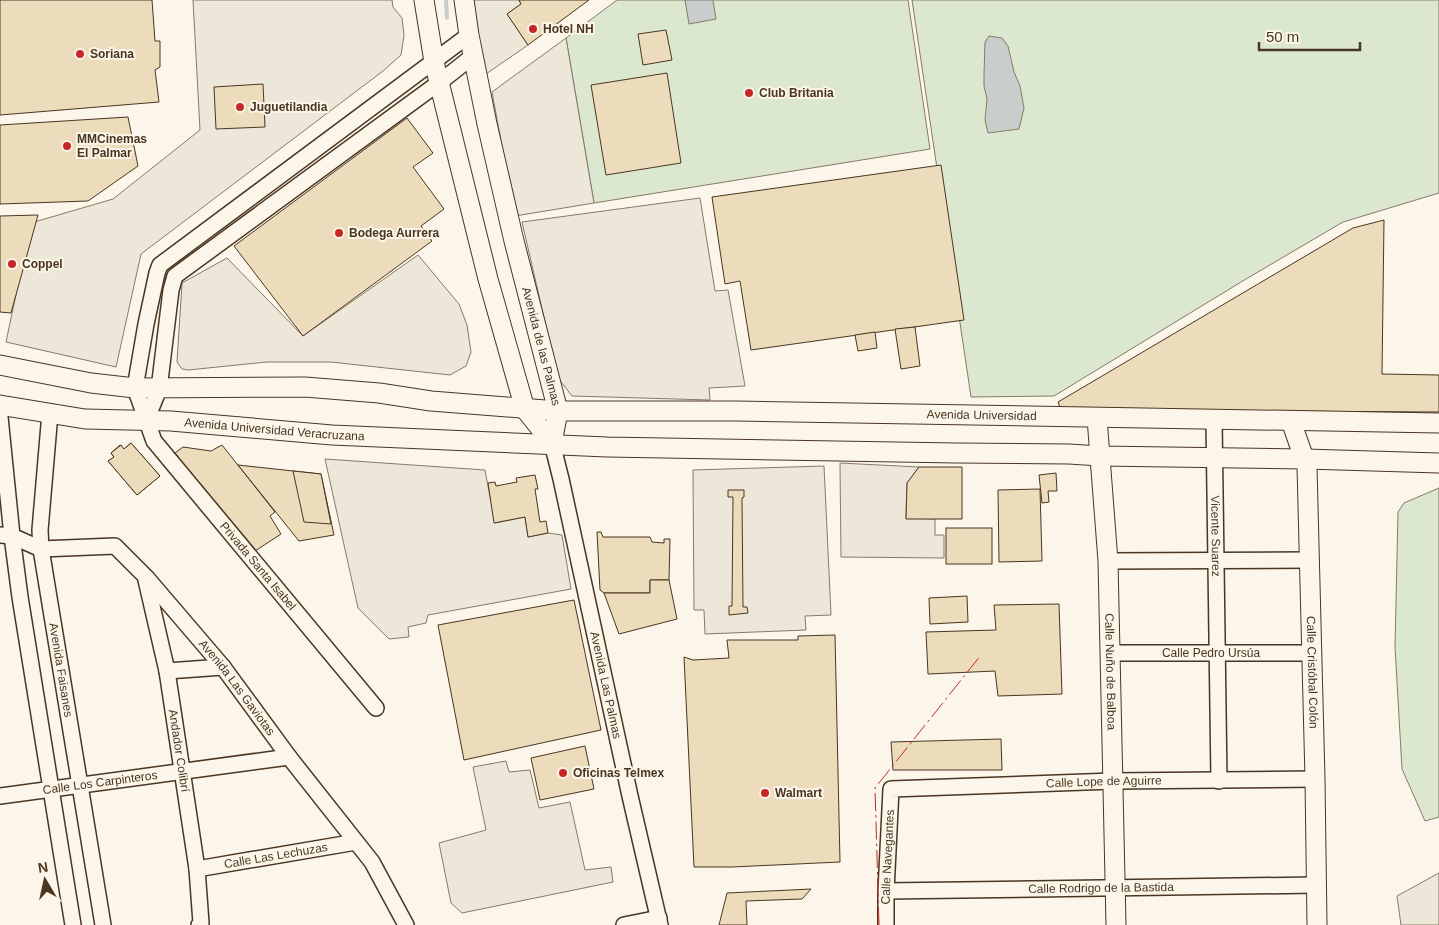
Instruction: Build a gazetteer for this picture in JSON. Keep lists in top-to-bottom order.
{
  "streets": {
    "main road": [
      "Avenida de las Palmas",
      "Avenida Universidad",
      "Avenida Universidad Veracruzana",
      "Calle Nuño de Balboa",
      "Calle Cristóbal Colón"
    ],
    "street": [
      "Vicente Suarez",
      "Privada Santa Isabel",
      "Calle Pedro Ursúa",
      "Avenida Faisanes",
      "Avenida Las Palmas",
      "Avenida Las Gaviotas",
      "Andador Colibrí",
      "Calle Lope de Aguirre",
      "Calle Los Carpinteros",
      "Calle Las Lechuzas",
      "Calle Navegantes",
      "Calle Rodrigo de la Bastida"
    ]
  },
  "crossings": [
    ["Avenida de las Palmas", "Avenida Universidad"],
    ["Avenida de las Palmas", "Avenida Universidad Veracruzana"],
    ["Avenida de las Palmas", "Avenida Las Palmas"],
    ["Avenida Universidad", "Vicente Suarez"],
    ["Avenida Universidad", "Calle Nuño de Balboa"],
    ["Avenida Universidad", "Calle Cristóbal Colón"],
    ["Avenida Universidad Veracruzana", "Privada Santa Isabel"],
    ["Avenida Universidad Veracruzana", "Avenida Faisanes"],
    ["Avenida Universidad Veracruzana", "Avenida Las Palmas"],
    ["Vicente Suarez", "Calle Pedro Ursúa"],
    ["Vicente Suarez", "Calle Lope de Aguirre"],
    ["Calle Pedro Ursúa", "Calle Nuño de Balboa"],
    ["Calle Pedro Ursúa", "Calle Cristóbal Colón"],
    ["Avenida Faisanes", "Avenida Las Gaviotas"],
    ["Avenida Faisanes", "Calle Los Carpinteros"],
    ["Calle Nuño de Balboa", "Calle Lope de Aguirre"],
    ["Calle Nuño de Balboa", "Calle Rodrigo de la Bastida"],
    ["Calle Cristóbal Colón", "Calle Lope de Aguirre"],
    ["Calle Cristóbal Colón", "Calle Rodrigo de la Bastida"],
    ["Avenida Las Gaviotas", "Andador Colibrí"],
    ["Avenida Las Gaviotas", "Calle Los Carpinteros"],
    ["Avenida Las Gaviotas", "Calle Las Lechuzas"],
    ["Andador Colibrí", "Calle Los Carpinteros"],
    ["Andador Colibrí", "Calle Las Lechuzas"],
    ["Calle Lope de Aguirre", "Calle Navegantes"],
    ["Calle Navegantes", "Calle Rodrigo de la Bastida"]
  ],
  "places": [
    "Hotel NH",
    "Soriana",
    "Club Britania",
    "Juguetilandia",
    "MMCinemas El Palmar",
    "Bodega Aurrera",
    "Coppel",
    "Oficinas Telmex",
    "Walmart"
  ],
  "scale_bar": "50 m",
  "north": "top"
}
